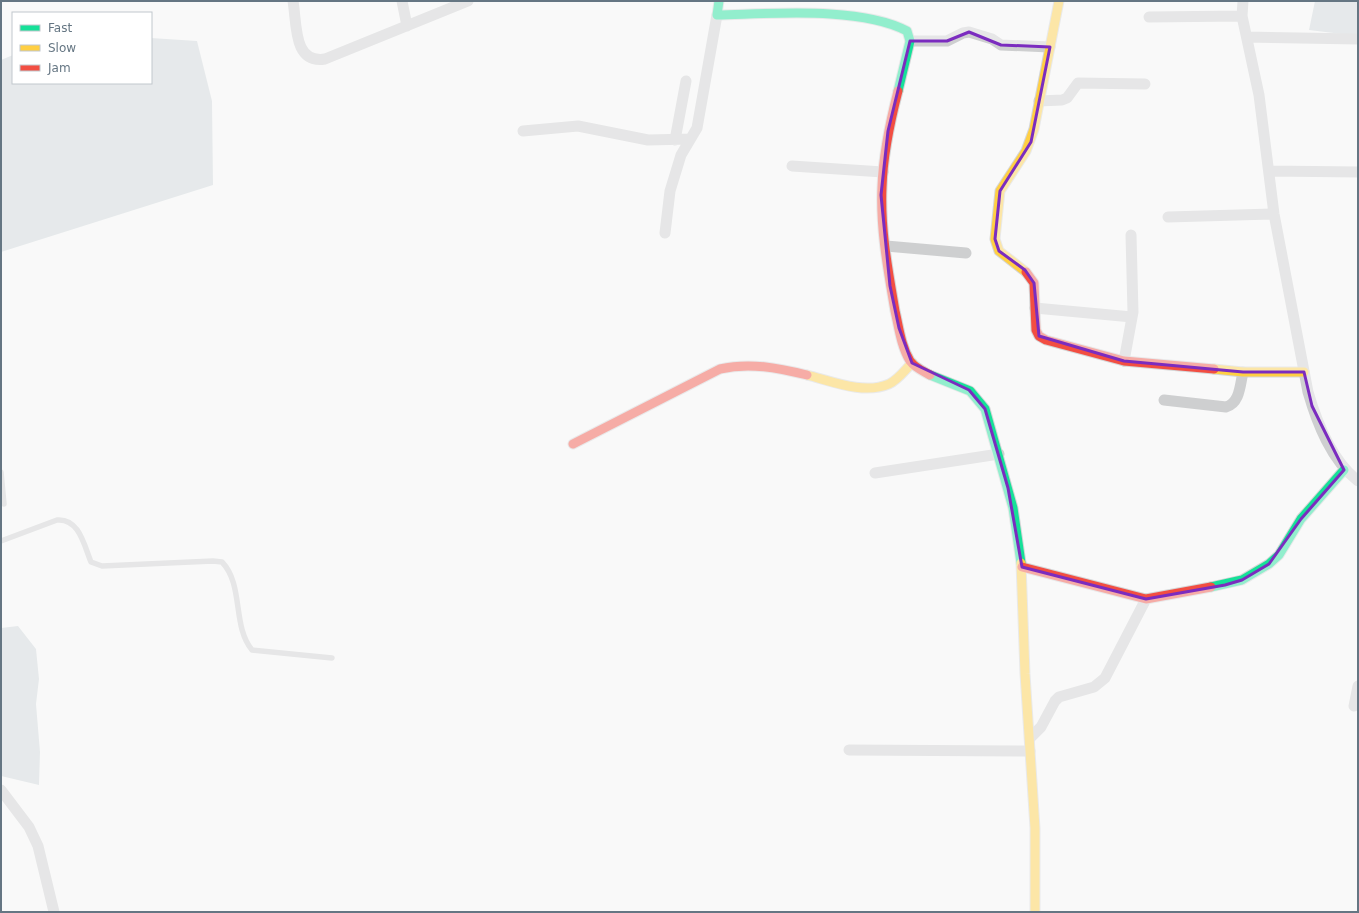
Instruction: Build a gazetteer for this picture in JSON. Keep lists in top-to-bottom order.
{
  "legend": ["Fast", "Slow", "Jam"]
}
